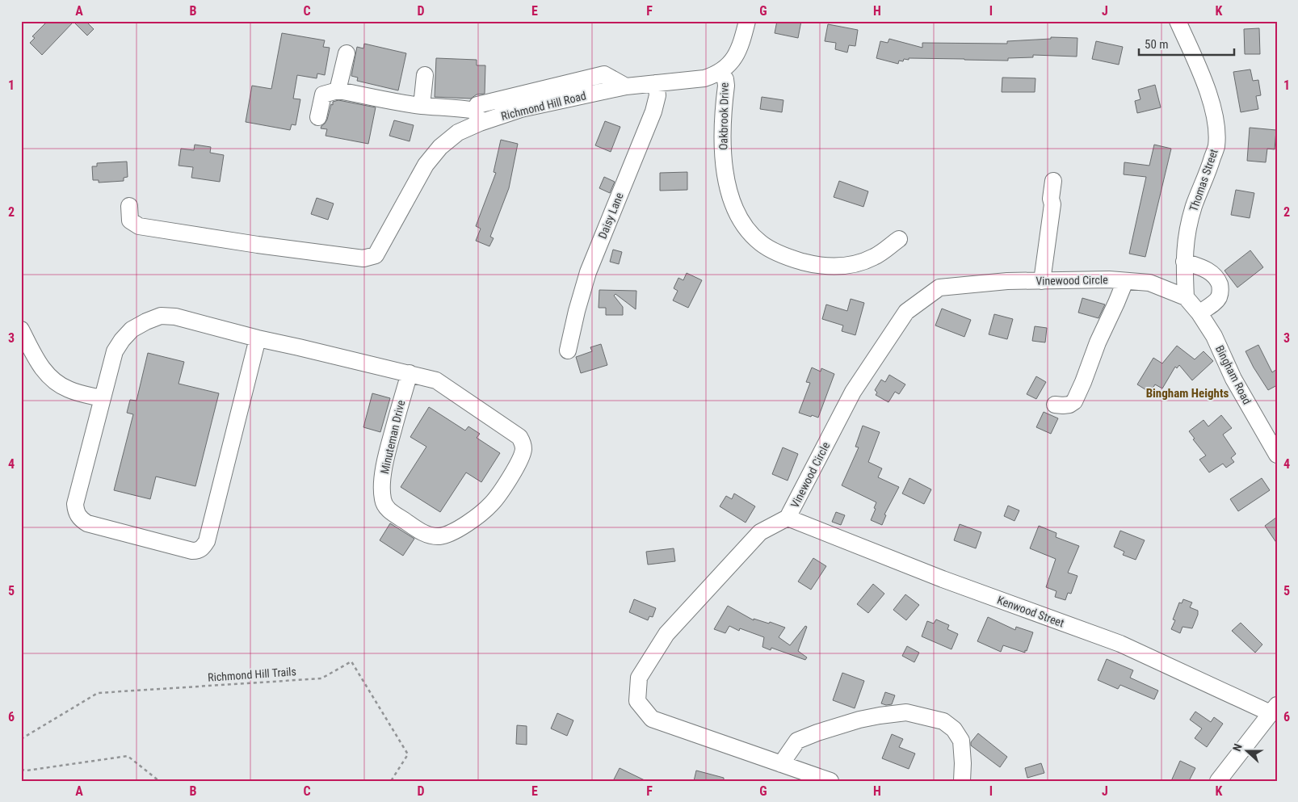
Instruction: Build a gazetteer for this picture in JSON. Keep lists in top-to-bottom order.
{
  "streets": {
    "street": [
      "Richmond Hill Road",
      "Oakbrook Drive",
      "Thomas Street",
      "Daisy Lane",
      "Vinewood Circle",
      "Bingham Road",
      "Minuteman Drive",
      "Kenwood Street"
    ],
    "path": ["Richmond Hill Trails"]
  },
  "crossings": [
    ["Richmond Hill Road", "Oakbrook Drive"],
    ["Richmond Hill Road", "Daisy Lane"],
    ["Thomas Street", "Vinewood Circle"],
    ["Thomas Street", "Bingham Road"],
    ["Vinewood Circle", "Bingham Road"],
    ["Vinewood Circle", "Kenwood Street"]
  ],
  "districts": ["Bingham Heights"],
  "scale_bar": "50 m",
  "north": "left",
  "grid": {
    "columns": [
      "A",
      "B",
      "C",
      "D",
      "E",
      "F",
      "G",
      "H",
      "I",
      "J",
      "K"
    ],
    "rows": [
      "1",
      "2",
      "3",
      "4",
      "5",
      "6"
    ]
  }
}
